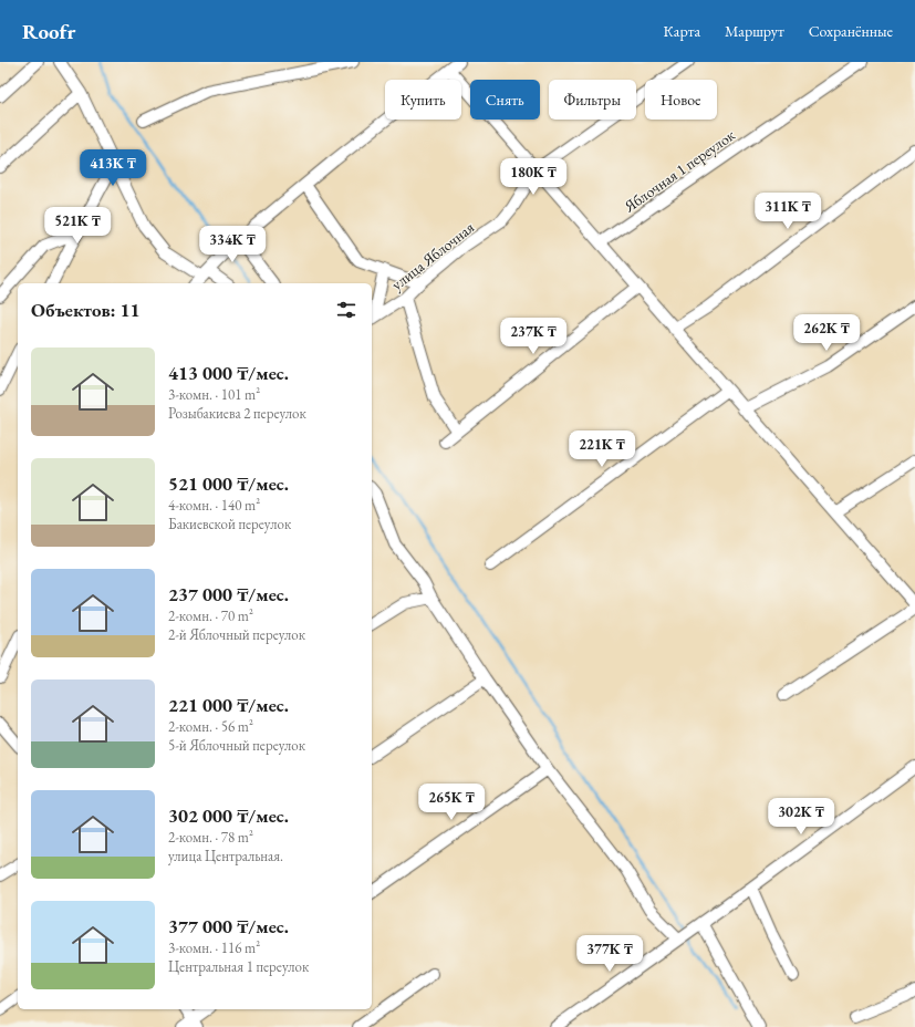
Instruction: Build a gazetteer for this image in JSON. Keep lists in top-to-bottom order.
{
  "streets": {
    "street": ["Яблочная 1 переулок", "улица Яблочная"]
  },
  "page": {
    "header": "Roofr",
    "nav": ["Карта", "Маршрут", "Сохранённые"],
    "chip": [
      "Купить",
      "Снять",
      "Фильтры",
      "Новое"
    ],
    "price": [
      "413K ₸",
      "180K ₸",
      "311K ₸",
      "521K ₸",
      "334K ₸",
      "262K ₸",
      "237K ₸",
      "221K ₸",
      "265K ₸",
      "302K ₸",
      "377K ₸"
    ],
    "heading": "Объектов: 11",
    "list": [
      {
        "name": "413 000 ₸/мес.",
        "note": "3-комн. · 101 m² · Розыбакиева 2 переулок"
      },
      {
        "name": "521 000 ₸/мес.",
        "note": "4-комн. · 140 m² · Бакиевской переулок"
      },
      {
        "name": "237 000 ₸/мес.",
        "note": "2-комн. · 70 m² · 2-й Яблочный переулок"
      },
      {
        "name": "221 000 ₸/мес.",
        "note": "2-комн. · 56 m² · 5-й Яблочный переулок"
      },
      {
        "name": "302 000 ₸/мес.",
        "note": "2-комн. · 78 m² · улица Центральная."
      },
      {
        "name": "377 000 ₸/мес.",
        "note": "3-комн. · 116 m² · Центральная 1 переулок"
      }
    ]
  }
}
